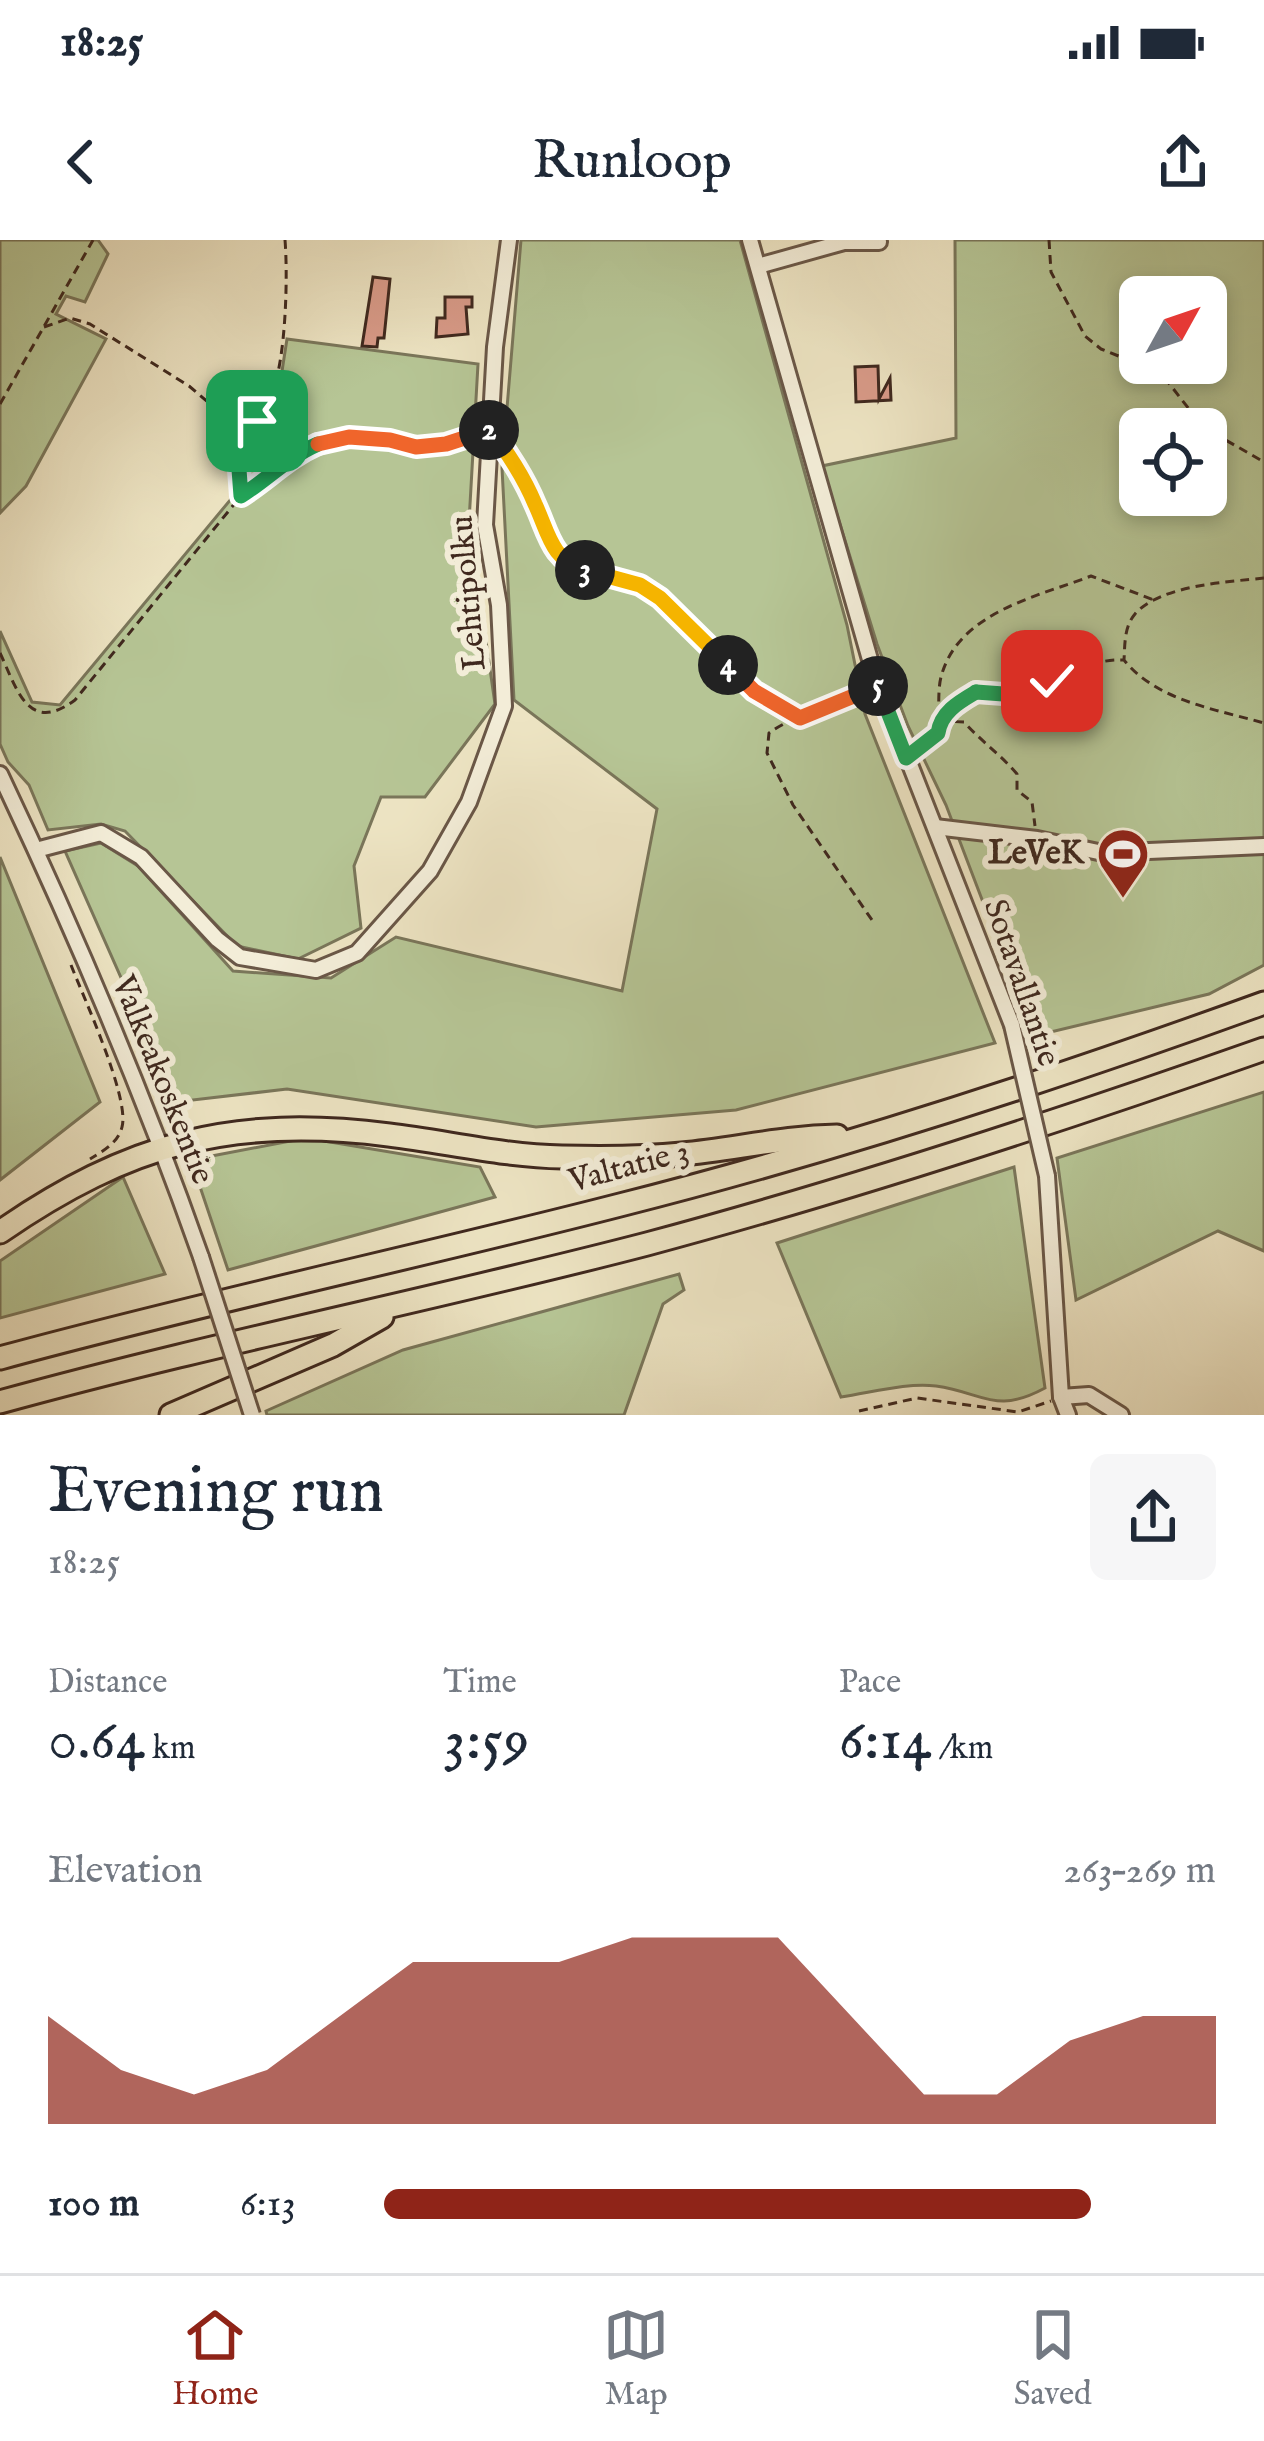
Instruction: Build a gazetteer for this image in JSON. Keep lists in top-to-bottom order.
{
  "streets": {
    "highway": ["Valtatie 3"],
    "street": ["Lehtipolku", "Sotavallantie", "Valkeakoskentie"]
  },
  "crossings": [
    ["Lehtipolku", "Valkeakoskentie"]
  ],
  "places": {
    "sports": ["LeVeK"]
  },
  "north": "top right",
  "page": {
    "status": "18:25",
    "header": "Runloop",
    "pins": [
      "2",
      "3",
      "4",
      "5"
    ],
    "heading": ["Evening run", "18:25"],
    "stats": [
      ["Distance", "0.64 km"],
      ["Time", "3:59"],
      ["Pace", "6:14 /km"]
    ],
    "chart": ["Elevation", "263–269 m"],
    "list": [
      {
        "name": "100 m",
        "note": "6:13"
      }
    ],
    "tabs": ["Home", "Map", "Saved"]
  }
}
